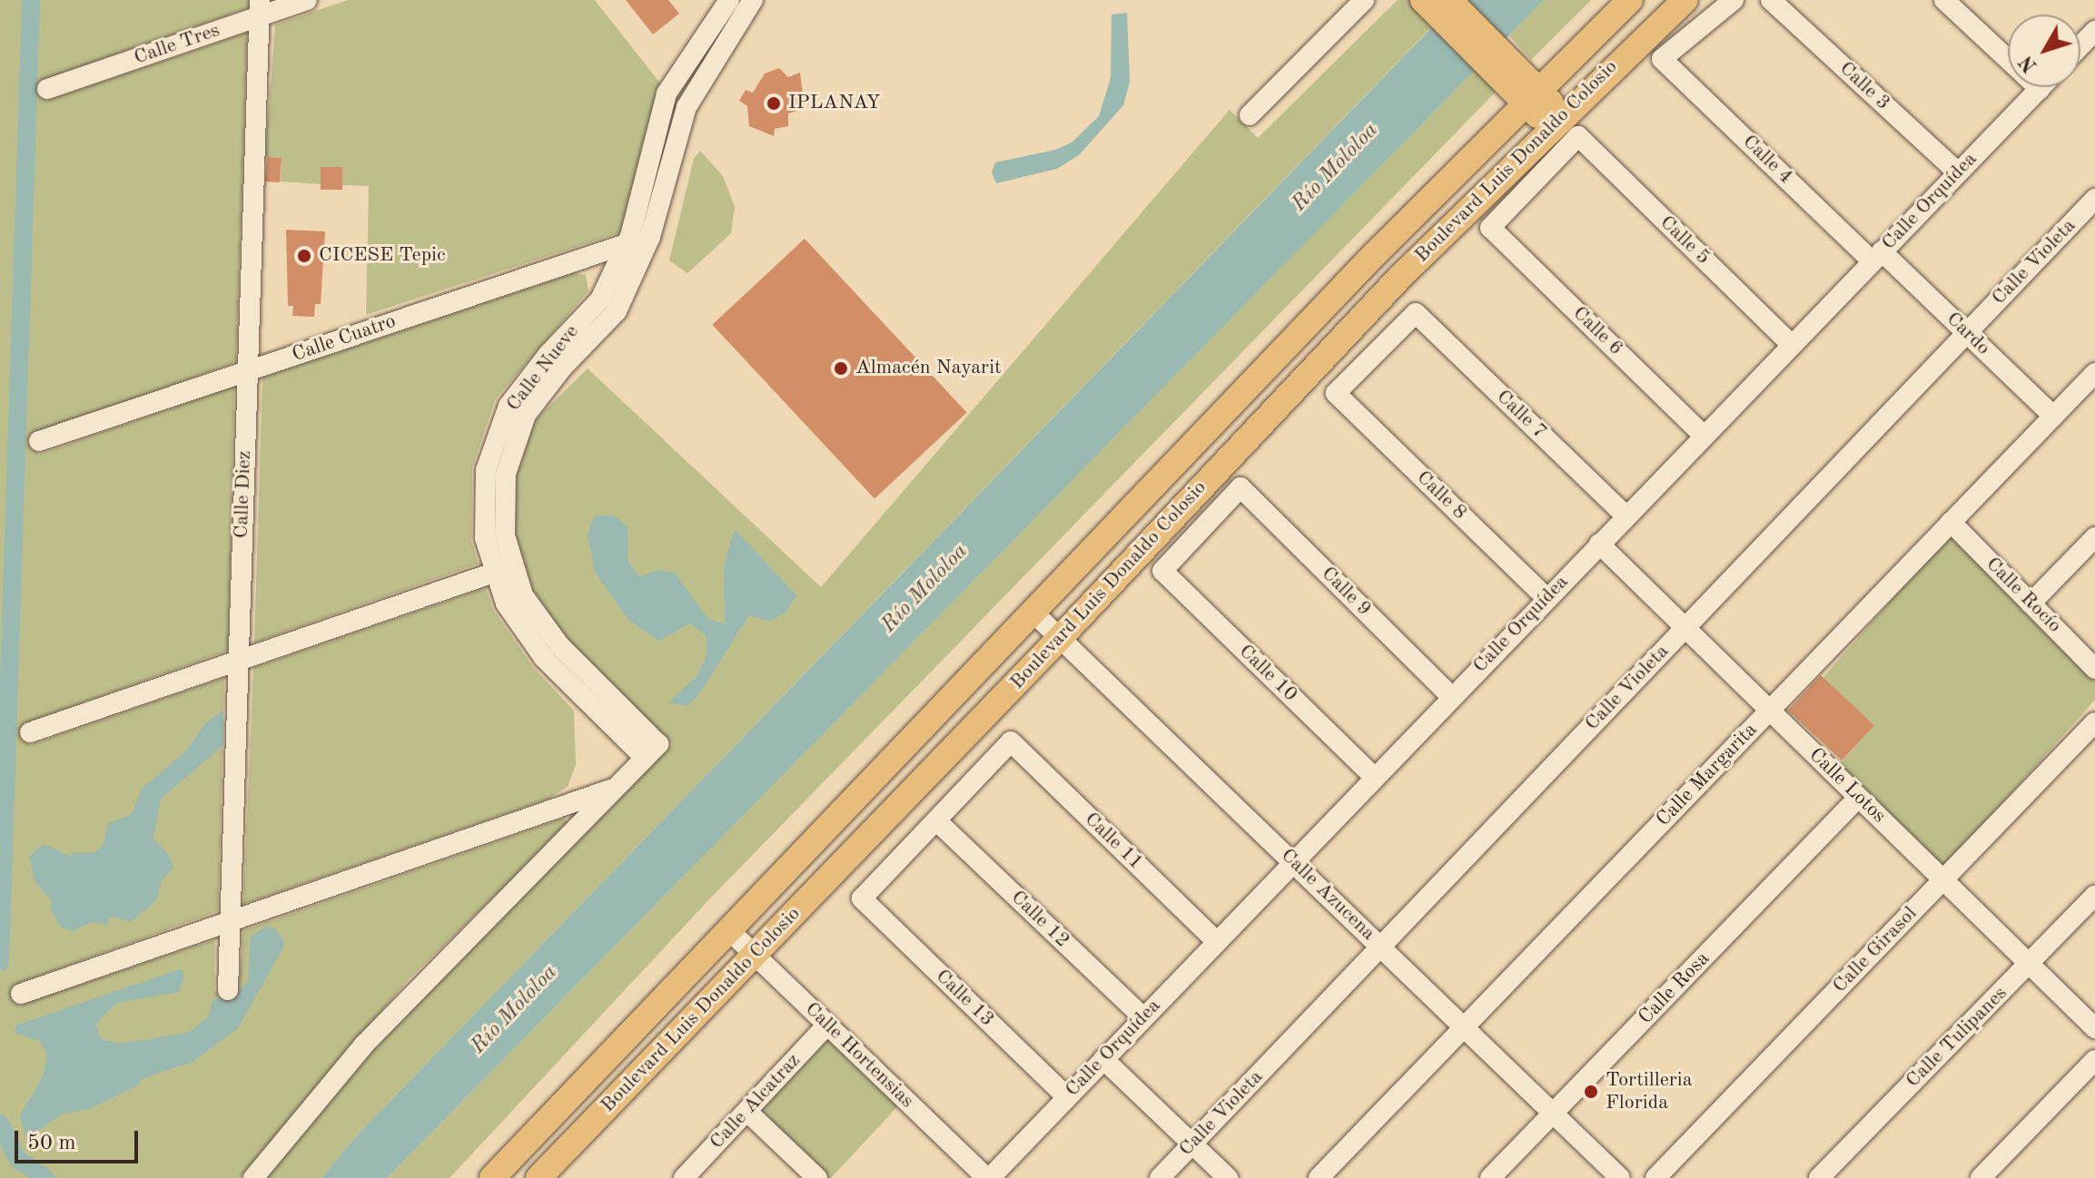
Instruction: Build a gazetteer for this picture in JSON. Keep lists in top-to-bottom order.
{
  "streets": {
    "main road": ["Boulevard Luis Donaldo Colosio"],
    "street": [
      "Calle Tres",
      "Calle 3",
      "Calle 4",
      "Calle Orquídea",
      "Calle 5",
      "Calle Violeta",
      "Calle 6",
      "Cardo",
      "Calle Cuatro",
      "Calle Nueve",
      "Calle 7",
      "Calle Diez",
      "Calle 8",
      "Calle 9",
      "Calle Rocío",
      "Calle 10",
      "Calle Margarita",
      "Calle Lotos",
      "Calle 11",
      "Calle Azucena",
      "Calle 12",
      "Calle Girasol",
      "Calle Rosa",
      "Calle 13",
      "Calle Tulipanes",
      "Calle Hortensias",
      "Calle Alcatraz"
    ]
  },
  "crossings": [
    ["Calle Tres", "Calle Diez"],
    ["Calle 3", "Calle Orquídea"],
    ["Calle 4", "Calle Orquídea"],
    ["Calle 4", "Cardo"],
    ["Boulevard Luis Donaldo Colosio", "Calle Azucena"],
    ["Boulevard Luis Donaldo Colosio", "Calle Hortensias"],
    ["Calle Orquídea", "Calle 5"],
    ["Calle Orquídea", "Calle 6"],
    ["Calle Orquídea", "Cardo"],
    ["Calle Orquídea", "Calle 7"],
    ["Calle Orquídea", "Calle 8"],
    ["Calle Orquídea", "Calle 9"],
    ["Calle Orquídea", "Calle 10"],
    ["Calle Orquídea", "Calle Lotos"],
    ["Calle Orquídea", "Calle 11"],
    ["Calle Orquídea", "Calle Azucena"],
    ["Calle Orquídea", "Calle 12"],
    ["Calle Orquídea", "Calle 13"],
    ["Calle Orquídea", "Calle Hortensias"],
    ["Calle 5", "Calle 6"],
    ["Calle Violeta", "Cardo"],
    ["Calle Violeta", "Calle Lotos"],
    ["Calle Violeta", "Calle Azucena"],
    ["Cardo", "Calle Margarita"],
    ["Calle Cuatro", "Calle Nueve"],
    ["Calle Cuatro", "Calle Diez"],
    ["Calle 7", "Calle 8"],
    ["Calle 9", "Calle 10"],
    ["Calle Rocío", "Calle Margarita"],
    ["Calle Margarita", "Calle Lotos"],
    ["Calle Margarita", "Calle Azucena"],
    ["Calle Lotos", "Calle Girasol"],
    ["Calle Lotos", "Calle Rosa"],
    ["Calle Lotos", "Calle Tulipanes"],
    ["Calle 11", "Calle 12"],
    ["Calle 11", "Calle 13"],
    ["Calle Azucena", "Calle Rosa"],
    ["Calle 12", "Calle 13"],
    ["Calle Hortensias", "Calle Alcatraz"]
  ],
  "water": ["Río Mololoa"],
  "places": [
    "IPLANAY",
    "CICESE Tepic",
    "Almacén Nayarit",
    "Tortilleria Florida"
  ],
  "scale_bar": "50 m",
  "north": "bottom left"
}
